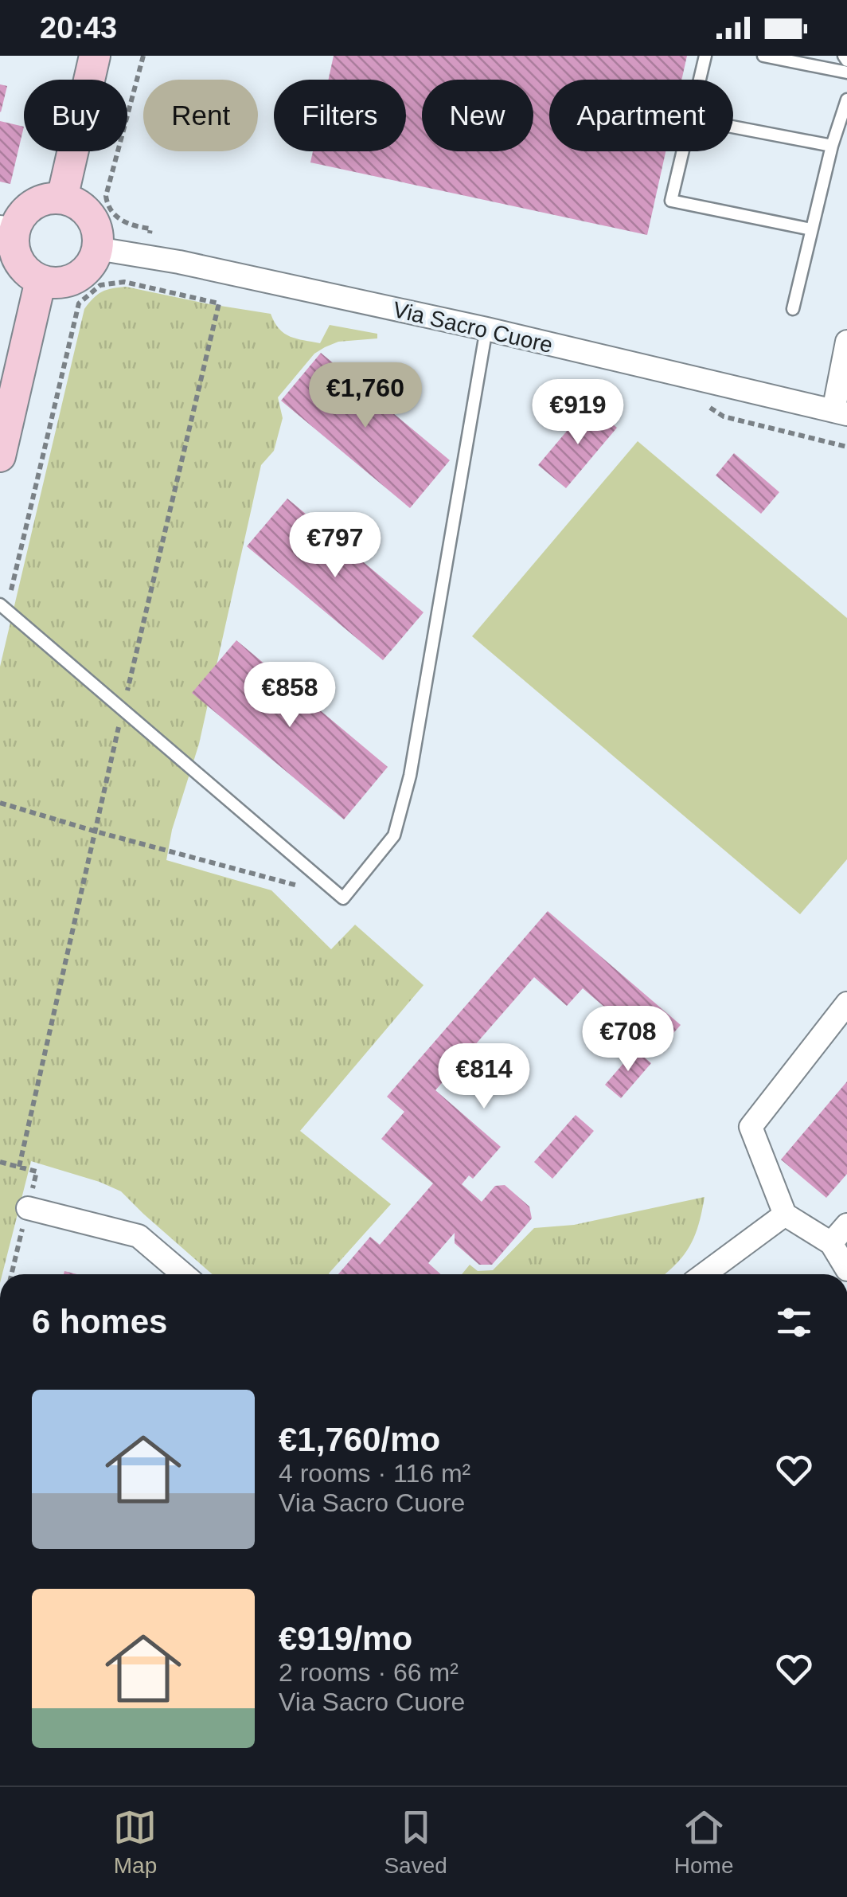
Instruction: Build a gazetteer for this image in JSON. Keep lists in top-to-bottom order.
{
  "streets": {
    "street": ["Via Sacro Cuore"]
  },
  "page": {
    "status": "20:43",
    "chip": [
      "Buy",
      "Rent",
      "Filters",
      "New",
      "Apartment"
    ],
    "price": [
      "€1,760",
      "€919",
      "€797",
      "€858",
      "€708",
      "€814"
    ],
    "heading": "6 homes",
    "list": [
      {
        "name": "€1,760/mo",
        "note": "4 rooms · 116 m² · Via Sacro Cuore"
      },
      {
        "name": "€919/mo",
        "note": "2 rooms · 66 m² · Via Sacro Cuore"
      }
    ],
    "tabs": ["Map", "Saved", "Home"]
  }
}
